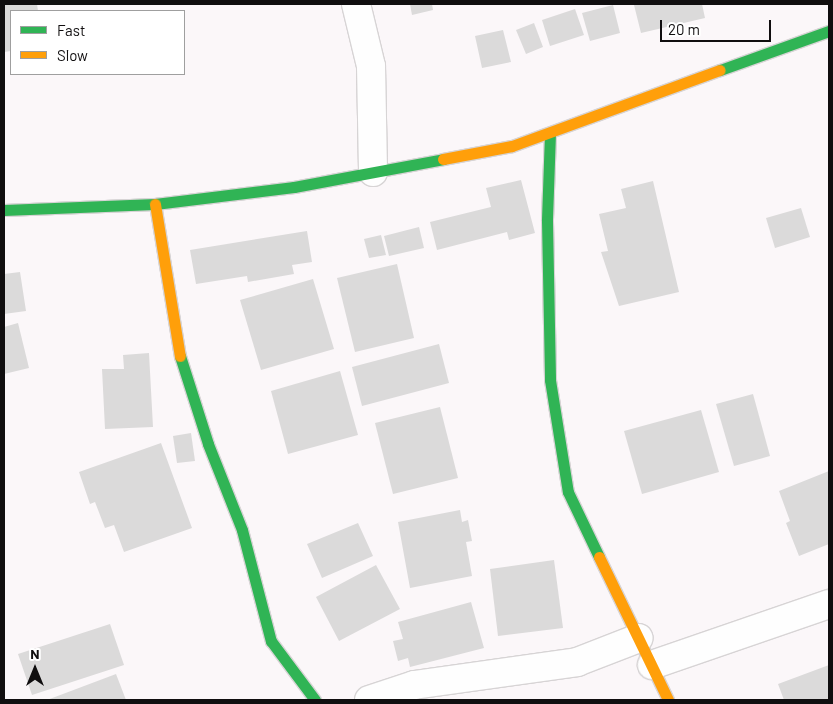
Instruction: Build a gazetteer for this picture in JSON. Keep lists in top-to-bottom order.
{
  "legend": ["Fast", "Slow"],
  "scale_bar": "20 m",
  "north": "top"
}
